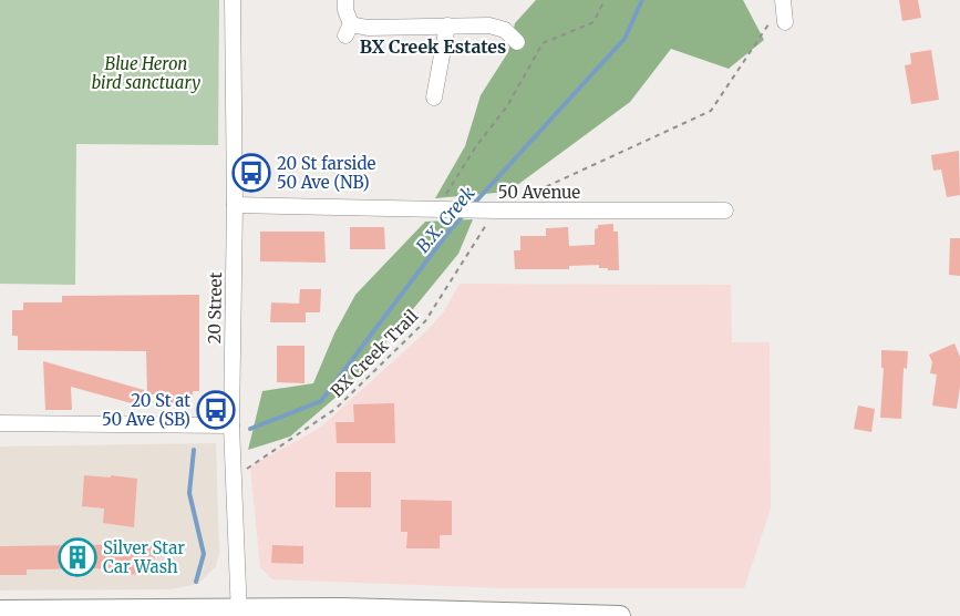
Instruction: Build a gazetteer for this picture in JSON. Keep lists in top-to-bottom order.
{
  "streets": {
    "street": ["50 Avenue", "20 Street"],
    "path": ["BX Creek Trail"]
  },
  "crossings": [
    ["50 Avenue", "20 Street"],
    ["50 Avenue", "BX Creek Trail"],
    ["20 Street", "BX Creek Trail"]
  ],
  "districts": ["BX Creek Estates"],
  "water": ["B.X. Creek"],
  "parks": ["Blue Heron bird sanctuary"],
  "places": {
    "bus stop": ["20 St farside 50 Ave (NB)", "20 St at 50 Ave (SB)"],
    "building": ["Silver Star Car Wash"]
  }
}
